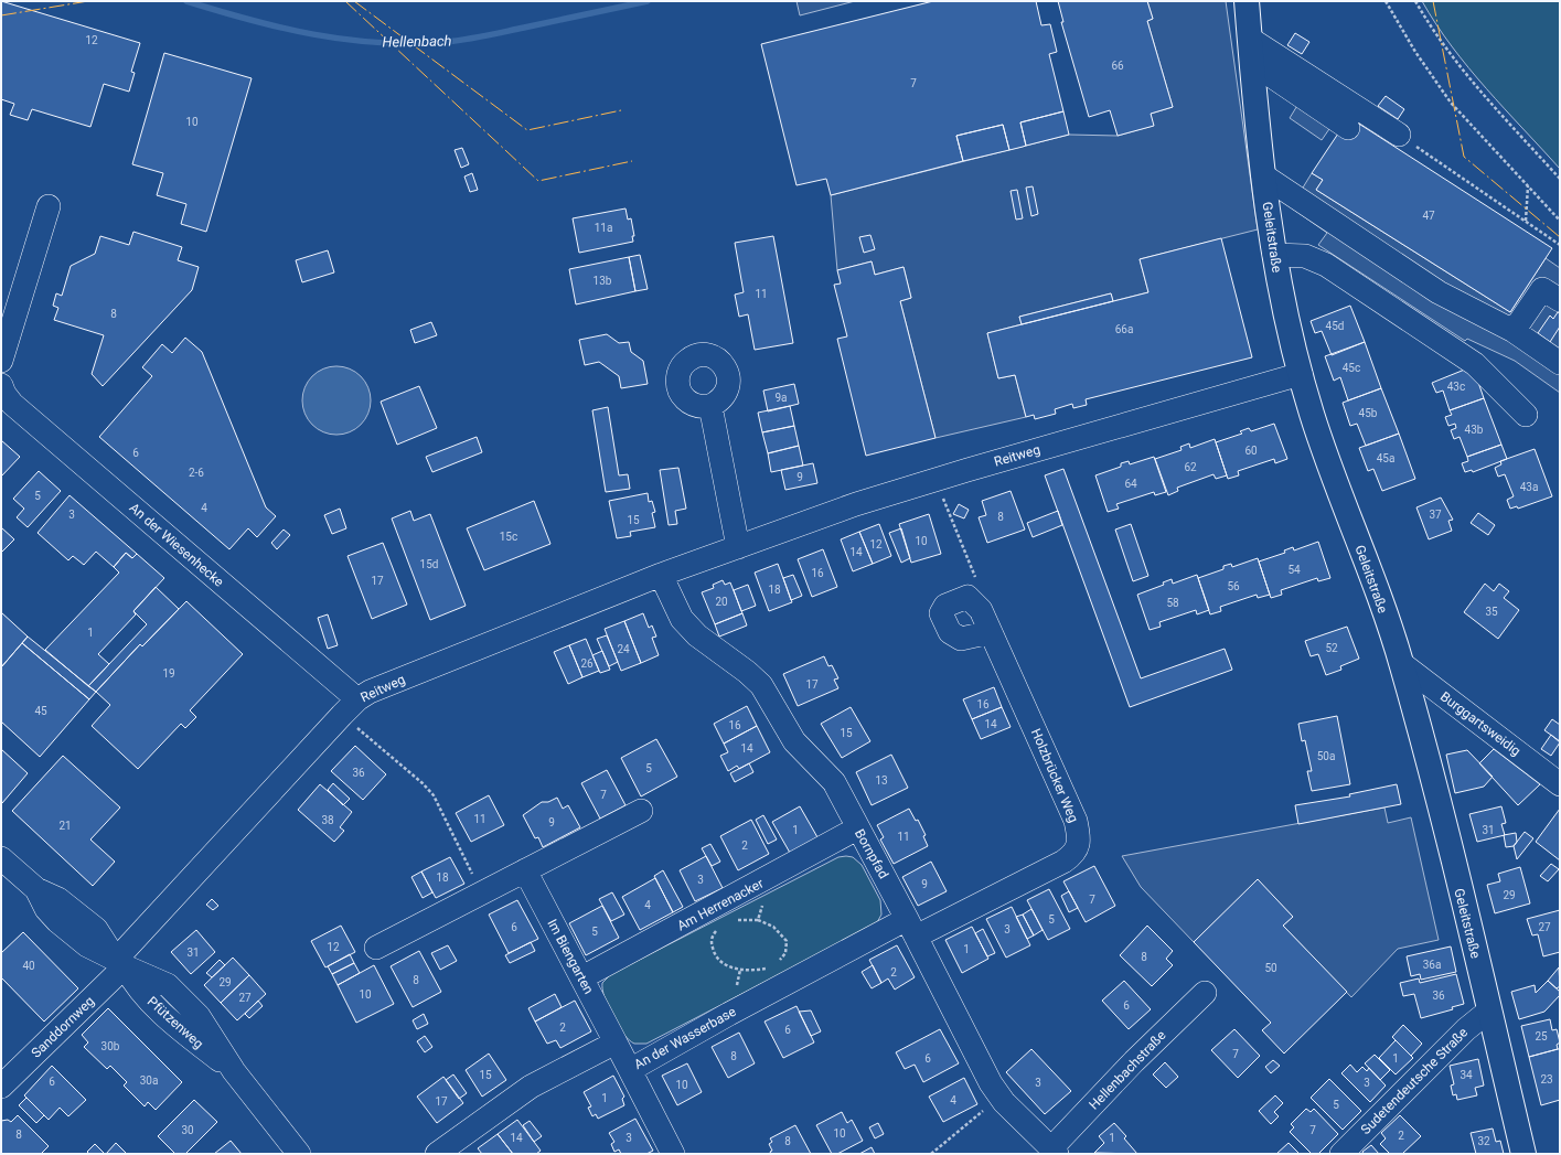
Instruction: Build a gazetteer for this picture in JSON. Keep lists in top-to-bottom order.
{
  "streets": {
    "main road": ["Geleitstraße"],
    "street": [
      "Reitweg",
      "An der Wiesenhecke",
      "Burggartsweidig",
      "Holzbrücker Weg",
      "Bornpfad",
      "Am Herrenacker",
      "Im Biengarten",
      "Pfützenweg",
      "Sanddornweg",
      "An der Wasserbase",
      "Hellenbachstraße",
      "Sudetendeutsche Straße"
    ]
  },
  "crossings": [
    ["Geleitstraße", "Reitweg"],
    ["Geleitstraße", "Burggartsweidig"],
    ["Geleitstraße", "Sudetendeutsche Straße"],
    ["Reitweg", "An der Wiesenhecke"],
    ["Reitweg", "Bornpfad"],
    ["Reitweg", "Pfützenweg"],
    ["Reitweg", "Sanddornweg"],
    ["Holzbrücker Weg", "Bornpfad"],
    ["Holzbrücker Weg", "An der Wasserbase"],
    ["Bornpfad", "Am Herrenacker"],
    ["Bornpfad", "An der Wasserbase"],
    ["Bornpfad", "Hellenbachstraße"],
    ["Am Herrenacker", "Im Biengarten"],
    ["Im Biengarten", "An der Wasserbase"],
    ["Pfützenweg", "Sanddornweg"]
  ],
  "water": ["Hellenbach"],
  "house_numbers": [
    "12",
    "66",
    "7",
    "10",
    "47",
    "11a",
    "13b",
    "11",
    "8",
    "45d",
    "66a",
    "45c",
    "43c",
    "9a",
    "45b",
    "43b",
    "60",
    "6",
    "45a",
    "62",
    "2-6",
    "9",
    "64",
    "43a",
    "5",
    "4",
    "3",
    "37",
    "8",
    "15",
    "15c",
    "10",
    "12",
    "14",
    "15d",
    "54",
    "16",
    "17",
    "56",
    "18",
    "20",
    "58",
    "35",
    "1",
    "52",
    "24",
    "26",
    "19",
    "17",
    "16",
    "45",
    "14",
    "16",
    "15",
    "14",
    "50a",
    "5",
    "36",
    "13",
    "7",
    "11",
    "38",
    "9",
    "21",
    "1",
    "31",
    "11",
    "2",
    "18",
    "3",
    "9",
    "29",
    "7",
    "4",
    "5",
    "6",
    "27",
    "3",
    "5",
    "12",
    "1",
    "31",
    "8",
    "36a",
    "40",
    "50",
    "2",
    "8",
    "29",
    "10",
    "36",
    "27",
    "6",
    "2",
    "6",
    "25",
    "30b",
    "7",
    "8",
    "6",
    "1",
    "15",
    "34",
    "23",
    "30a",
    "6",
    "3",
    "3",
    "10",
    "1",
    "4",
    "17",
    "5",
    "30",
    "7",
    "10",
    "8",
    "2",
    "14",
    "3",
    "1",
    "8",
    "32"
  ]
}
